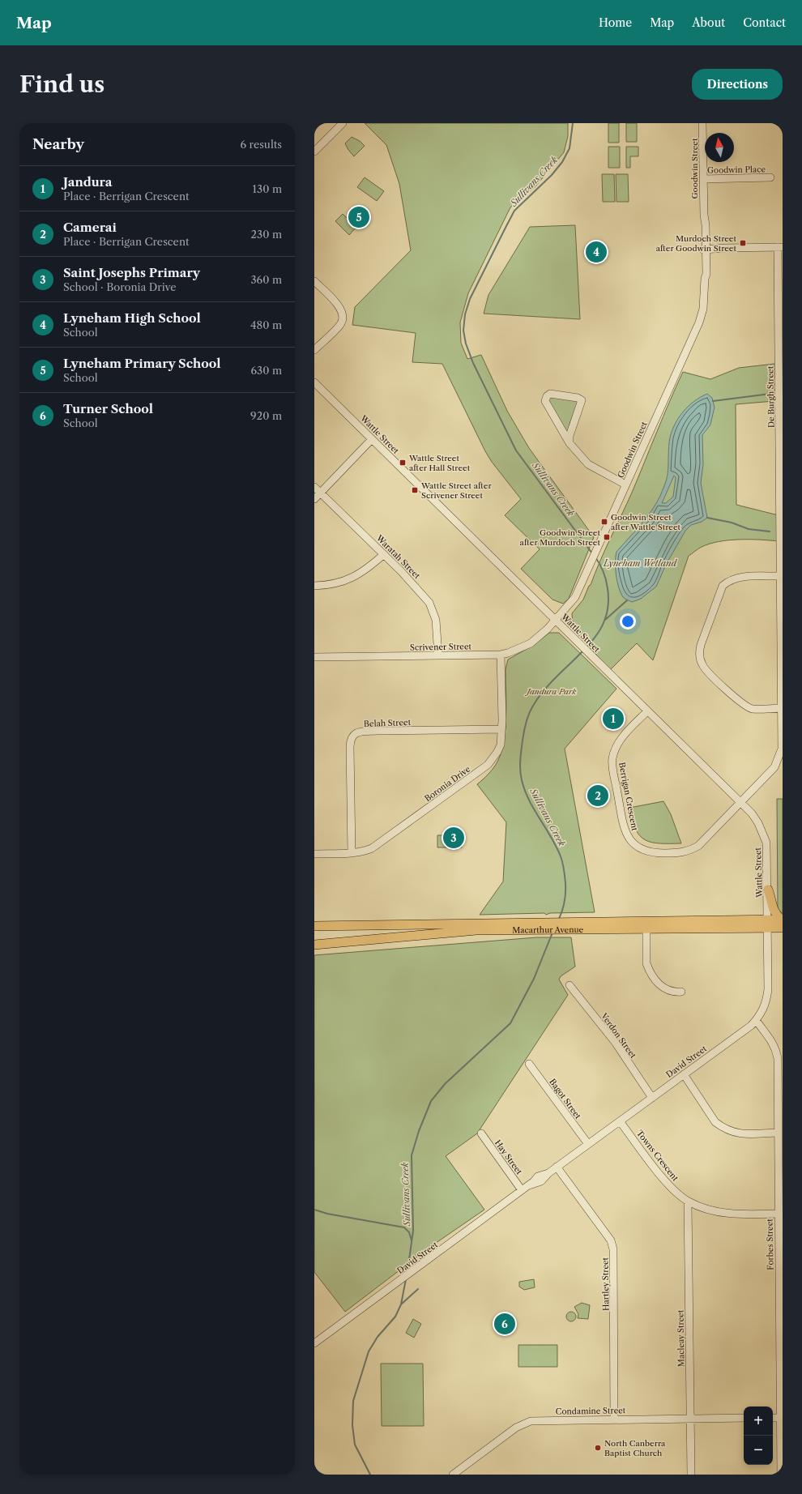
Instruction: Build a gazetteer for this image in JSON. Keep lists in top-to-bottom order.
{
  "streets": {
    "main road": ["Macarthur Avenue"],
    "street": [
      "Goodwin Street",
      "Goodwin Place",
      "De Burgh Street",
      "Wattle Street",
      "Waratah Street",
      "Scrivener Street",
      "Belah Street",
      "Boronia Drive",
      "Berrigan Crescent",
      "Verdon Street",
      "David Street",
      "Bagot Street",
      "Towns Crescent",
      "Hay Street",
      "Forbes Street",
      "Hartley Street",
      "Macleay Street",
      "Condamine Street"
    ]
  },
  "crossings": [
    ["Goodwin Street", "Goodwin Place"],
    ["Goodwin Street", "Wattle Street"],
    ["Goodwin Street", "Scrivener Street"],
    ["De Burgh Street", "Wattle Street"],
    ["De Burgh Street", "Berrigan Crescent"],
    ["Wattle Street", "Scrivener Street"],
    ["Wattle Street", "Berrigan Crescent"],
    ["Wattle Street", "Macarthur Avenue"],
    ["Wattle Street", "David Street"],
    ["Waratah Street", "Scrivener Street"],
    ["Scrivener Street", "Boronia Drive"],
    ["Belah Street", "Boronia Drive"],
    ["Macarthur Avenue", "David Street"],
    ["Verdon Street", "David Street"],
    ["David Street", "Bagot Street"],
    ["David Street", "Towns Crescent"],
    ["David Street", "Hay Street"],
    ["David Street", "Forbes Street"],
    ["David Street", "Hartley Street"],
    ["Towns Crescent", "Forbes Street"],
    ["Towns Crescent", "Macleay Street"],
    ["Hartley Street", "Condamine Street"],
    ["Macleay Street", "Condamine Street"]
  ],
  "water": ["Sullivans Creek", "Lyneham Wetland"],
  "parks": ["Jandura Park"],
  "places": {
    "transit": [
      "Murdoch Street after Goodwin Street",
      "Wattle Street after Hall Street",
      "Wattle Street after Scrivener Street",
      "Goodwin Street after Wattle Street",
      "Goodwin Street after Murdoch Street"
    ],
    "other": ["North Canberra Baptist Church"]
  },
  "north": "top",
  "page": {
    "header": "Map",
    "nav": [
      "Home",
      "Map",
      "About",
      "Contact"
    ],
    "buttons": "Directions",
    "title": "Find us",
    "heading": ["Nearby", "6 results"],
    "list": [
      {
        "mark": "1",
        "name": "Jandura",
        "note": "Place · Berrigan Crescent",
        "value": "130 m"
      },
      {
        "mark": "2",
        "name": "Camerai",
        "note": "Place · Berrigan Crescent",
        "value": "230 m"
      },
      {
        "mark": "3",
        "name": "Saint Josephs Primary",
        "note": "School · Boronia Drive",
        "value": "360 m"
      },
      {
        "mark": "4",
        "name": "Lyneham High School",
        "note": "School",
        "value": "480 m"
      },
      {
        "mark": "5",
        "name": "Lyneham Primary School",
        "note": "School",
        "value": "630 m"
      },
      {
        "mark": "6",
        "name": "Turner School",
        "note": "School",
        "value": "920 m"
      }
    ],
    "pins": [
      "5",
      "4",
      "1",
      "2",
      "3",
      "6"
    ],
    "map_buttons": ["+", "−"]
  }
}
